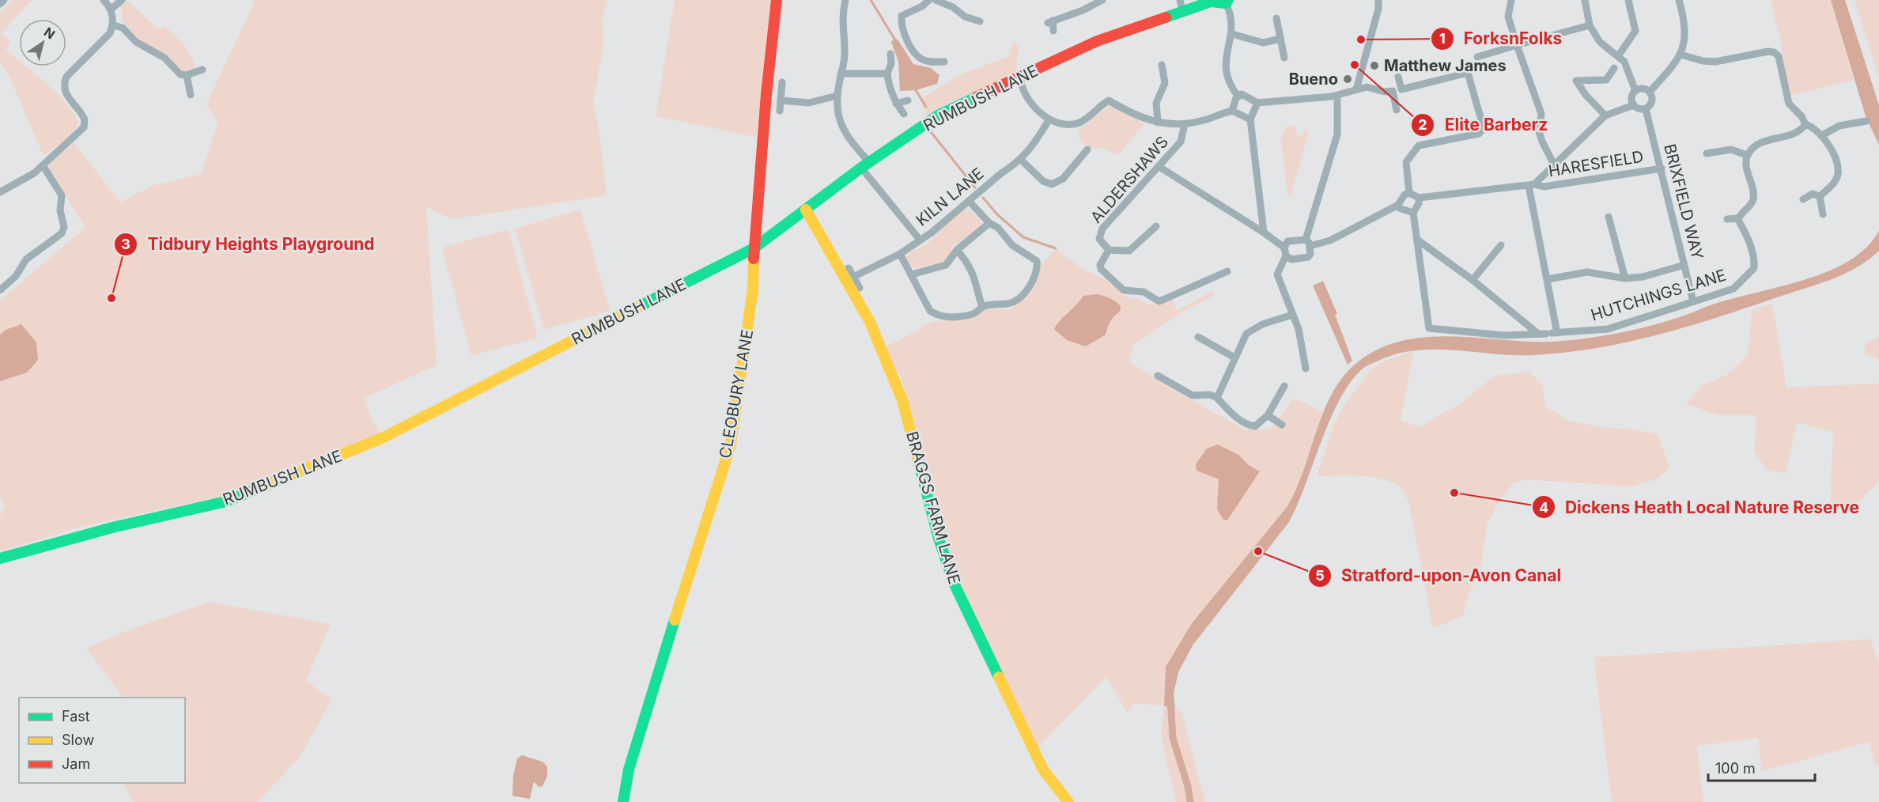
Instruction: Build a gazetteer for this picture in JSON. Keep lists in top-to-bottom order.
{
  "streets": {
    "street": [
      "RUMBUSH LANE",
      "HARESFIELD",
      "ALDERSHAWS",
      "KILN LANE",
      "BRIXFIELD WAY",
      "HUTCHINGS LANE",
      "CLEOBURY LANE",
      "BRAGGS FARM LANE"
    ]
  },
  "crossings": [
    ["RUMBUSH LANE", "CLEOBURY LANE"],
    ["RUMBUSH LANE", "BRAGGS FARM LANE"],
    ["HARESFIELD", "BRIXFIELD WAY"],
    ["BRIXFIELD WAY", "HUTCHINGS LANE"]
  ],
  "places": [
    "ForksnFolks",
    "Elite Barberz",
    "Matthew James",
    "Bueno",
    "Tidbury Heights Playground",
    "Dickens Heath Local Nature Reserve",
    "Stratford-upon-Avon Canal"
  ],
  "legend": ["Fast", "Slow", "Jam"],
  "scale_bar": "100 m",
  "north": "top right"
}
